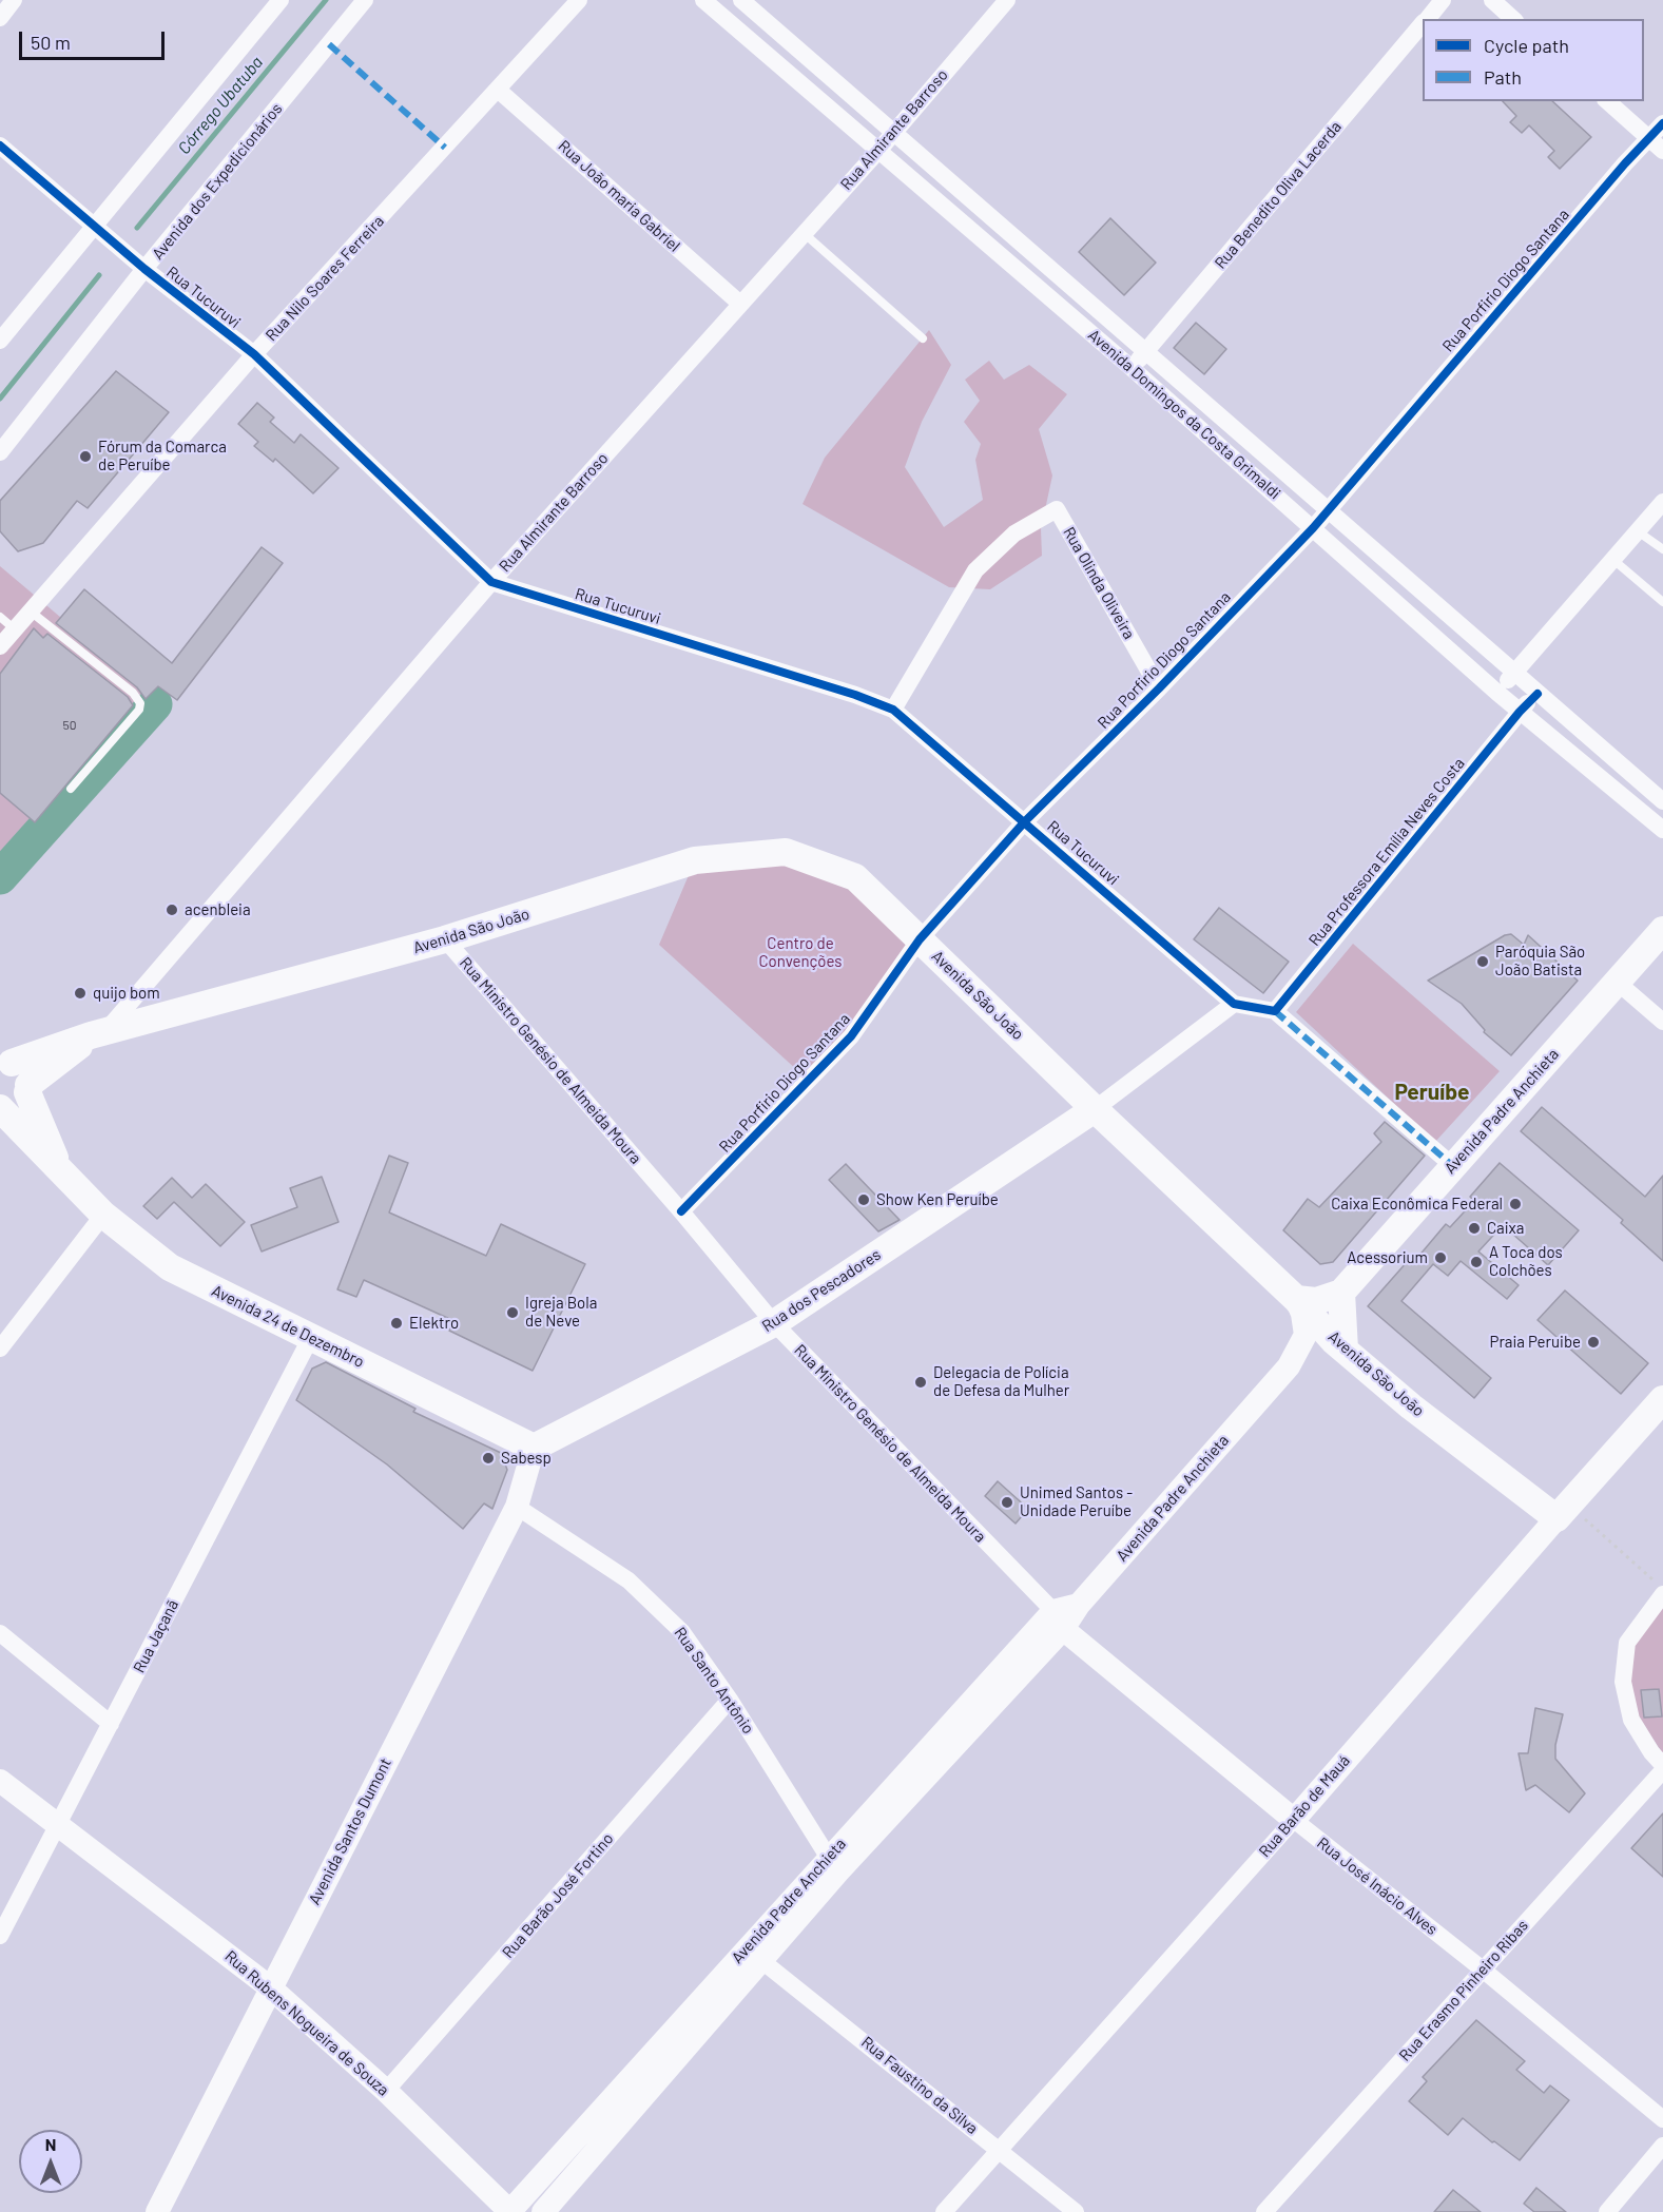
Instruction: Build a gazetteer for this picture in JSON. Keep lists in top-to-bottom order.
{
  "streets": {
    "main road": [
      "Avenida São João",
      "Avenida Padre Anchieta",
      "Rua dos Pescadores",
      "Avenida 24 de Dezembro",
      "Rua Barão de Mauá",
      "Avenida Santos Dumont",
      "Rua José Inácio Alves",
      "Rua Rubens Nogueira de Souza"
    ],
    "street": [
      "Rua Almirante Barroso",
      "Avenida dos Expedicionários",
      "Rua Benedito Oliva Lacerda",
      "Rua João maria Gabriel",
      "Rua Nilo Soares Ferreira",
      "Rua Porfirio Diogo Santana",
      "Rua Tucuruvi",
      "Avenida Domingos da Costa Grimaldi",
      "Rua Olinda Oliveira",
      "Rua Professora Emília Neves Costa",
      "Rua Ministro Genésio de Almeida Moura",
      "Rua Jaçanã",
      "Rua Santo Antônio",
      "Rua Barão José Fortino",
      "Rua Erasmo Pinheiro Ribas",
      "Rua Faustino da Silva"
    ]
  },
  "crossings": [
    ["Rua Almirante Barroso", "Rua João maria Gabriel"],
    ["Rua Almirante Barroso", "Rua Tucuruvi"],
    ["Rua Almirante Barroso", "Avenida Domingos da Costa Grimaldi"],
    ["Rua Almirante Barroso", "Avenida São João"],
    ["Avenida dos Expedicionários", "Rua Tucuruvi"],
    ["Rua Benedito Oliva Lacerda", "Avenida Domingos da Costa Grimaldi"],
    ["Rua João maria Gabriel", "Rua Nilo Soares Ferreira"],
    ["Rua Nilo Soares Ferreira", "Rua Tucuruvi"],
    ["Rua Porfirio Diogo Santana", "Rua Tucuruvi"],
    ["Rua Porfirio Diogo Santana", "Avenida Domingos da Costa Grimaldi"],
    ["Rua Porfirio Diogo Santana", "Rua Olinda Oliveira"],
    ["Rua Porfirio Diogo Santana", "Avenida São João"],
    ["Rua Porfirio Diogo Santana", "Rua Ministro Genésio de Almeida Moura"],
    ["Rua Tucuruvi", "Rua Olinda Oliveira"],
    ["Avenida Domingos da Costa Grimaldi", "Rua Professora Emília Neves Costa"],
    ["Avenida São João", "Rua Ministro Genésio de Almeida Moura"],
    ["Avenida São João", "Avenida Padre Anchieta"],
    ["Avenida São João", "Rua dos Pescadores"],
    ["Avenida São João", "Avenida 24 de Dezembro"],
    ["Avenida São João", "Rua Barão de Mauá"],
    ["Rua Ministro Genésio de Almeida Moura", "Avenida Padre Anchieta"],
    ["Rua Ministro Genésio de Almeida Moura", "Rua dos Pescadores"],
    ["Rua Ministro Genésio de Almeida Moura", "Rua José Inácio Alves"],
    ["Avenida Padre Anchieta", "Rua Santo Antônio"],
    ["Avenida Padre Anchieta", "Rua José Inácio Alves"],
    ["Avenida Padre Anchieta", "Rua Rubens Nogueira de Souza"],
    ["Avenida Padre Anchieta", "Rua Faustino da Silva"],
    ["Rua dos Pescadores", "Avenida 24 de Dezembro"],
    ["Rua dos Pescadores", "Avenida Santos Dumont"],
    ["Avenida 24 de Dezembro", "Rua Jaçanã"],
    ["Avenida 24 de Dezembro", "Avenida Santos Dumont"],
    ["Rua Jaçanã", "Rua Rubens Nogueira de Souza"],
    ["Rua Santo Antônio", "Avenida Santos Dumont"],
    ["Rua Santo Antônio", "Rua Barão José Fortino"],
    ["Rua Barão de Mauá", "Rua José Inácio Alves"],
    ["Rua Barão de Mauá", "Rua Faustino da Silva"],
    ["Avenida Santos Dumont", "Rua Rubens Nogueira de Souza"],
    ["Rua José Inácio Alves", "Rua Erasmo Pinheiro Ribas"],
    ["Rua Barão José Fortino", "Rua Rubens Nogueira de Souza"]
  ],
  "districts": ["Peruíbe"],
  "water": ["Córrego Ubatuba"],
  "parks": ["Centro de Convenções"],
  "places": [
    "Fórum da Comarca de Peruíbe",
    "acenbleia",
    "Paróquia São João Batista",
    "quijo bom",
    "Show Ken Peruíbe",
    "Caixa Econômica Federal",
    "Caixa",
    "Acessorium",
    "A Toca dos Colchões",
    "Igreja Bola de Neve",
    "Elektro",
    "Praia Peruibe",
    "Delegacia de Polícia de Defesa da Mulher",
    "Sabesp",
    "Unimed Santos - Unidade Peruíbe"
  ],
  "house_numbers": ["50"],
  "legend": ["Cycle path", "Path"],
  "scale_bar": "50 m",
  "north": "top"
}
